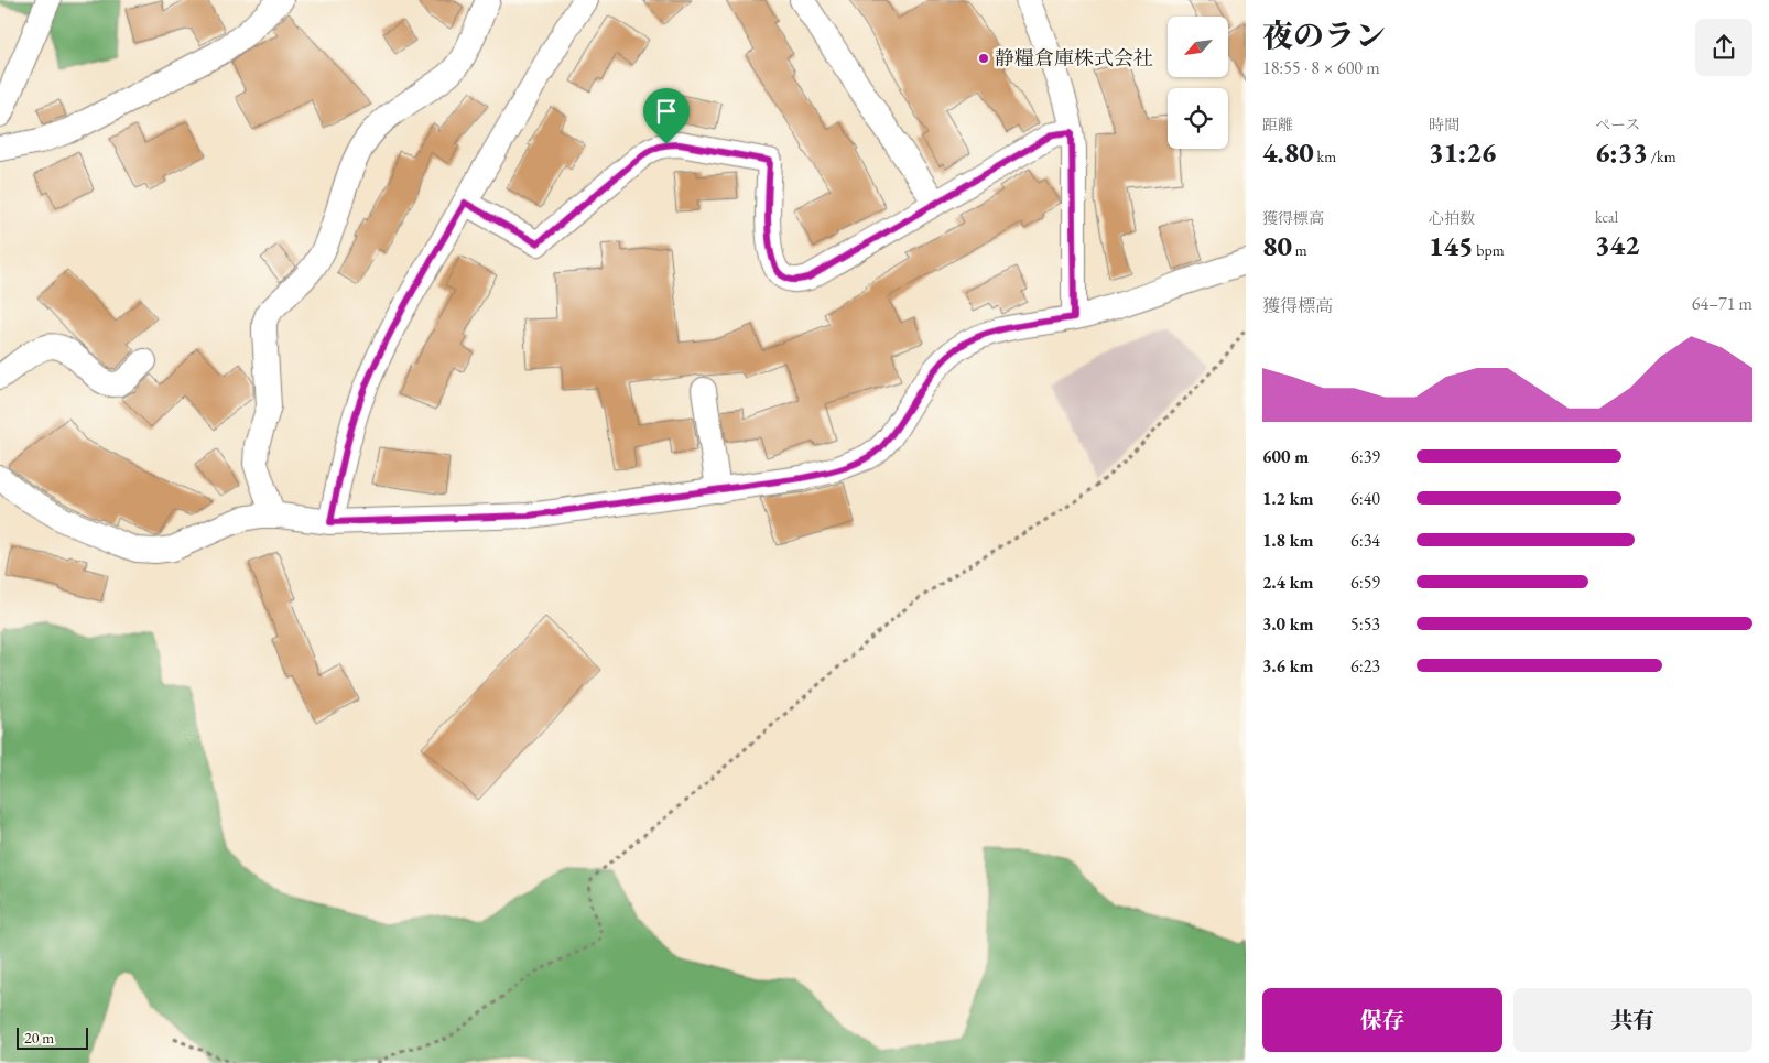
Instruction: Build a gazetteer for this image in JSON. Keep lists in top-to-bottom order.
{
  "places": ["静糧倉庫株式会社"],
  "scale_bar": "20 m",
  "north": "bottom left",
  "page": {
    "heading": ["夜のラン", "18:55 · 8 × 600 m"],
    "stats": [
      ["距離", "4.80 km"],
      ["時間", "31:26"],
      ["ペース", "6:33 /km"],
      ["獲得標高", "80 m"],
      ["心拍数", "145 bpm"],
      ["kcal", "342"]
    ],
    "chart": ["獲得標高", "64–71 m"],
    "list": [
      {
        "name": "600 m",
        "note": "6:39"
      },
      {
        "name": "1.2 km",
        "note": "6:40"
      },
      {
        "name": "1.8 km",
        "note": "6:34"
      },
      {
        "name": "2.4 km",
        "note": "6:59"
      },
      {
        "name": "3.0 km",
        "note": "5:53"
      },
      {
        "name": "3.6 km",
        "note": "6:23"
      }
    ],
    "buttons": ["保存", "共有"],
    "scale": "20 m"
  }
}
